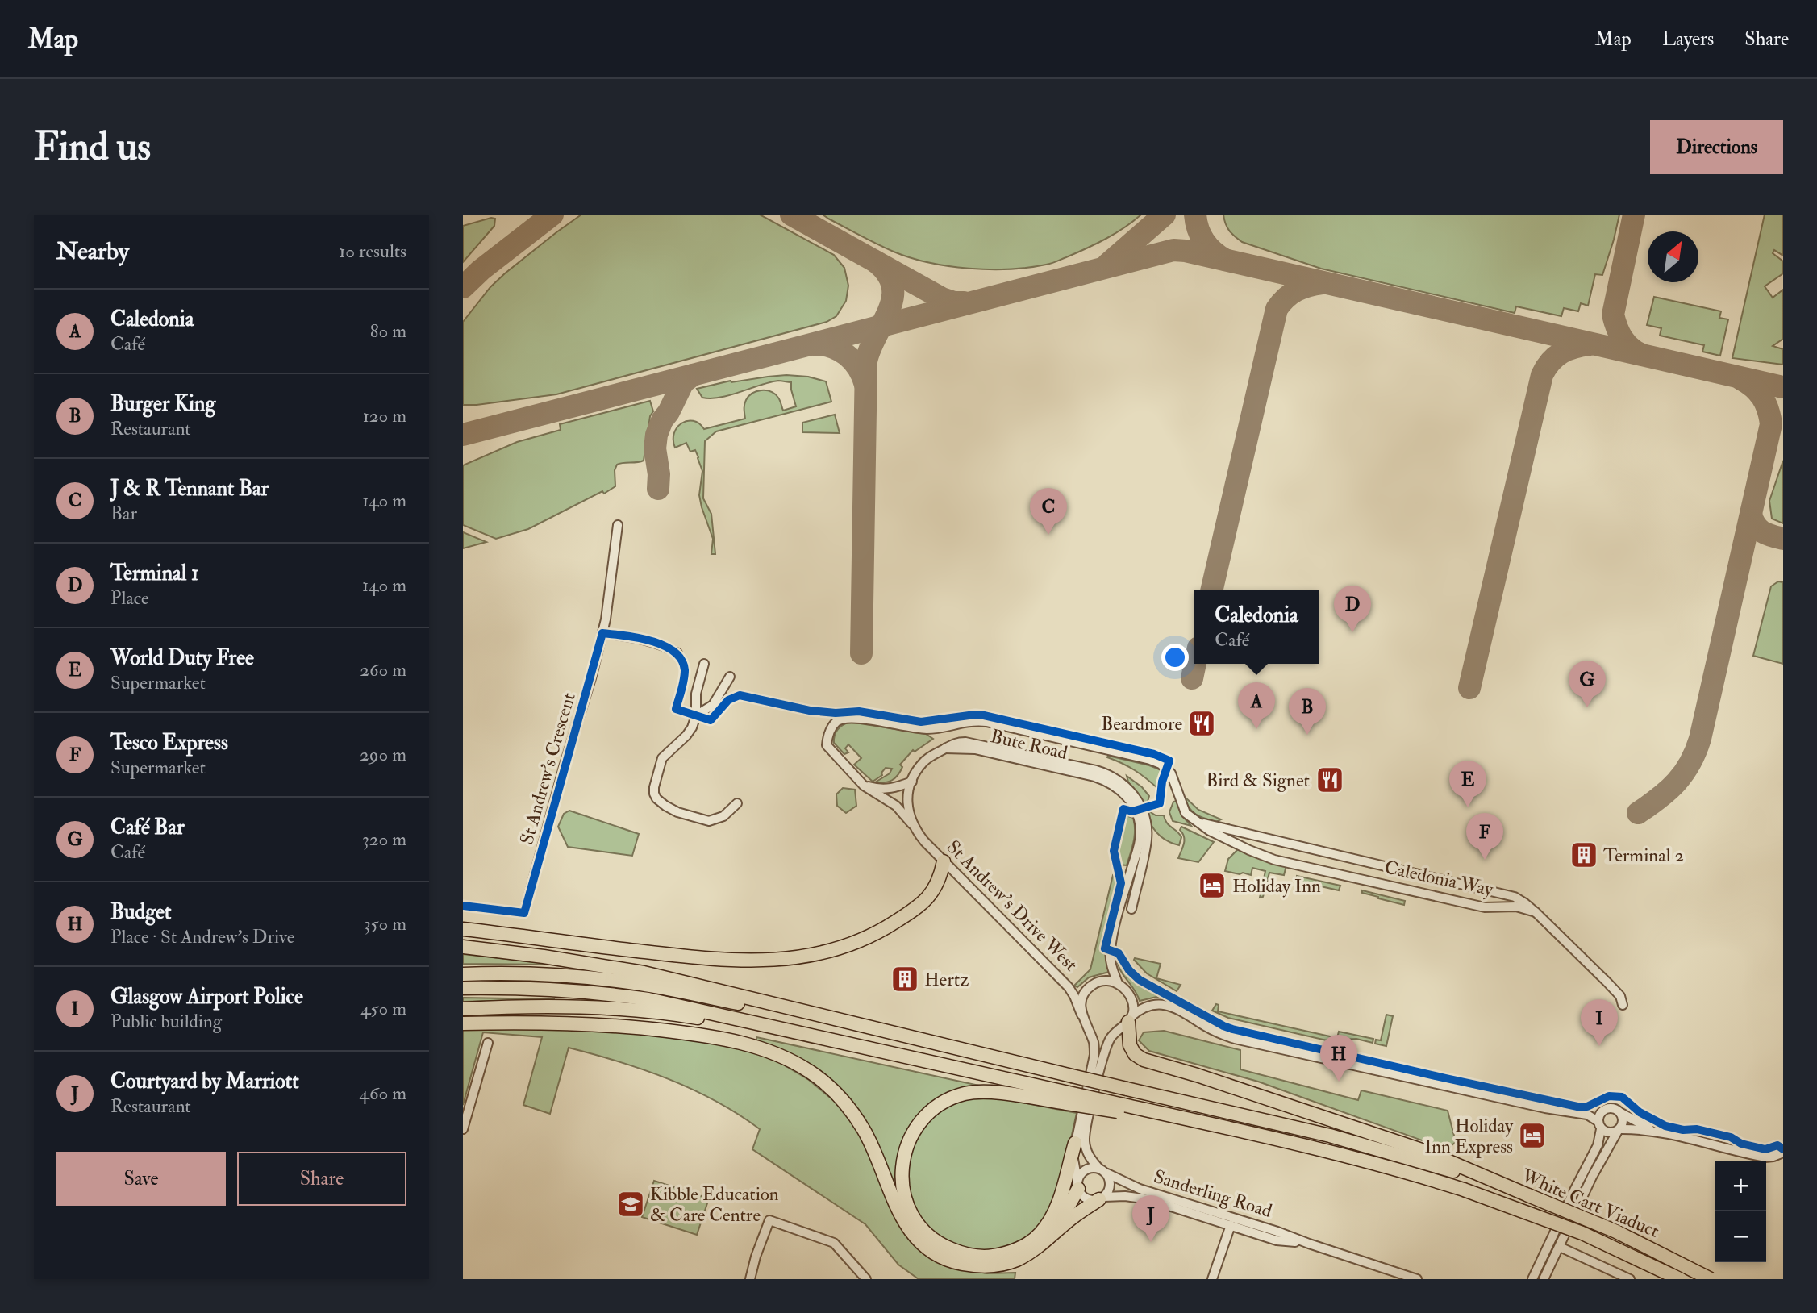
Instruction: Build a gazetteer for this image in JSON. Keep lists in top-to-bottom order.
{
  "streets": {
    "highway": ["White Cart Viaduct"],
    "street": [
      "Bute Road",
      "St Andrew's Crescent",
      "Caledonia Way",
      "St Andrew's Drive West",
      "Sanderling Road"
    ]
  },
  "crossings": [
    ["Bute Road", "St Andrew's Drive West"],
    ["Caledonia Way", "St Andrew's Drive West"],
    ["St Andrew's Drive West", "Sanderling Road"]
  ],
  "places": {
    "restaurant": ["Beardmore", "Bird & Signet"],
    "building": ["Terminal 2", "Hertz"],
    "hotel": ["Holiday Inn", "Holiday Inn Express"],
    "school or university": ["Kibble Education & Care Centre"]
  },
  "north": "top right",
  "page": {
    "header": "Map",
    "nav": ["Map", "Layers", "Share"],
    "buttons": [
      "Directions",
      ["Save", "Share"]
    ],
    "title": "Find us",
    "heading": ["Nearby", "10 results"],
    "list": [
      {
        "mark": "A",
        "name": "Caledonia",
        "note": "Café",
        "value": "80 m"
      },
      {
        "mark": "B",
        "name": "Burger King",
        "note": "Restaurant",
        "value": "120 m"
      },
      {
        "mark": "C",
        "name": "J & R Tennant Bar",
        "note": "Bar",
        "value": "140 m"
      },
      {
        "mark": "D",
        "name": "Terminal 1",
        "note": "Place",
        "value": "140 m"
      },
      {
        "mark": "E",
        "name": "World Duty Free",
        "note": "Supermarket",
        "value": "260 m"
      },
      {
        "mark": "F",
        "name": "Tesco Express",
        "note": "Supermarket",
        "value": "290 m"
      },
      {
        "mark": "G",
        "name": "Café Bar",
        "note": "Café",
        "value": "320 m"
      },
      {
        "mark": "H",
        "name": "Budget",
        "note": "Place · St Andrew's Drive",
        "value": "350 m"
      },
      {
        "mark": "I",
        "name": "Glasgow Airport Police",
        "note": "Public building",
        "value": "450 m"
      },
      {
        "mark": "J",
        "name": "Courtyard by Marriott",
        "note": "Restaurant",
        "value": "460 m"
      }
    ],
    "pins": [
      "C",
      "D",
      "G",
      "A",
      "B",
      "E",
      "F",
      "I",
      "H",
      "J"
    ],
    "popup": ["Caledonia", "Café"],
    "map_buttons": ["+", "−"]
  }
}
